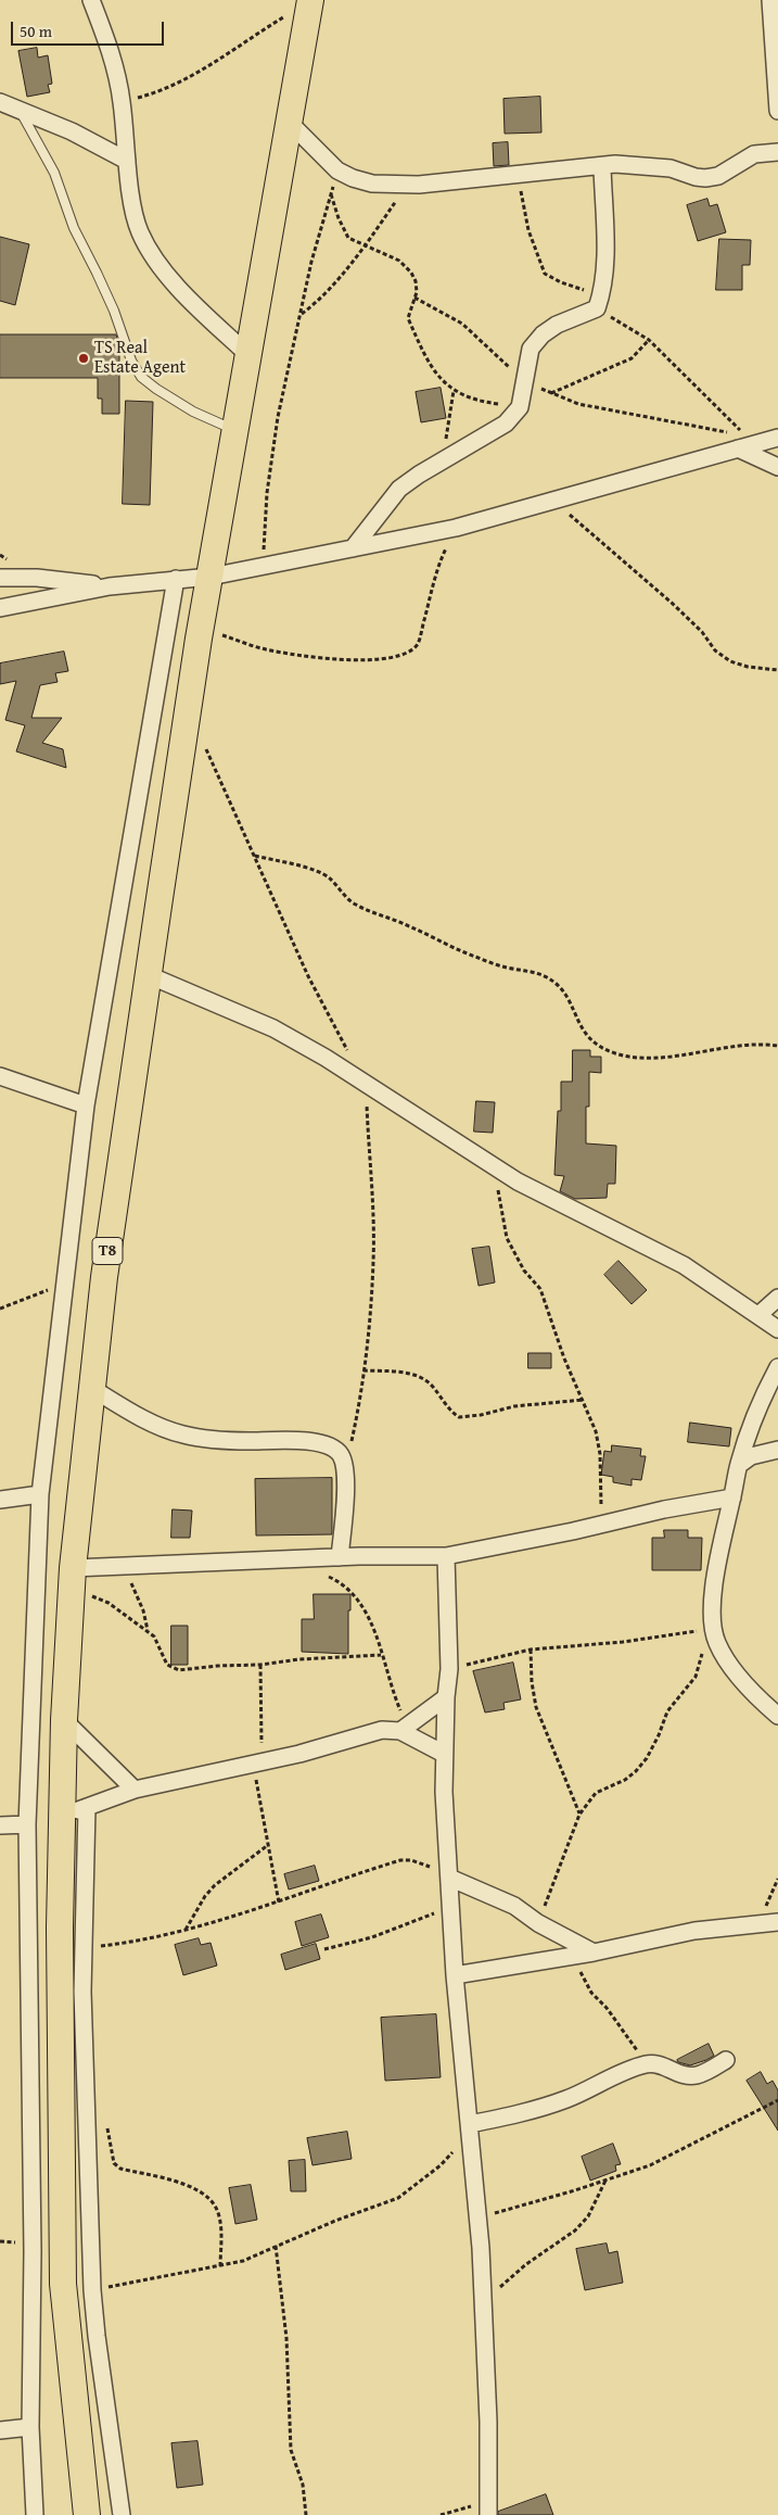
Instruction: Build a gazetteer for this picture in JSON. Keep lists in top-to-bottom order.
{
  "streets": {
    "main road": ["T8"]
  },
  "places": ["TS Real Estate Agent"],
  "scale_bar": "50 m"
}
